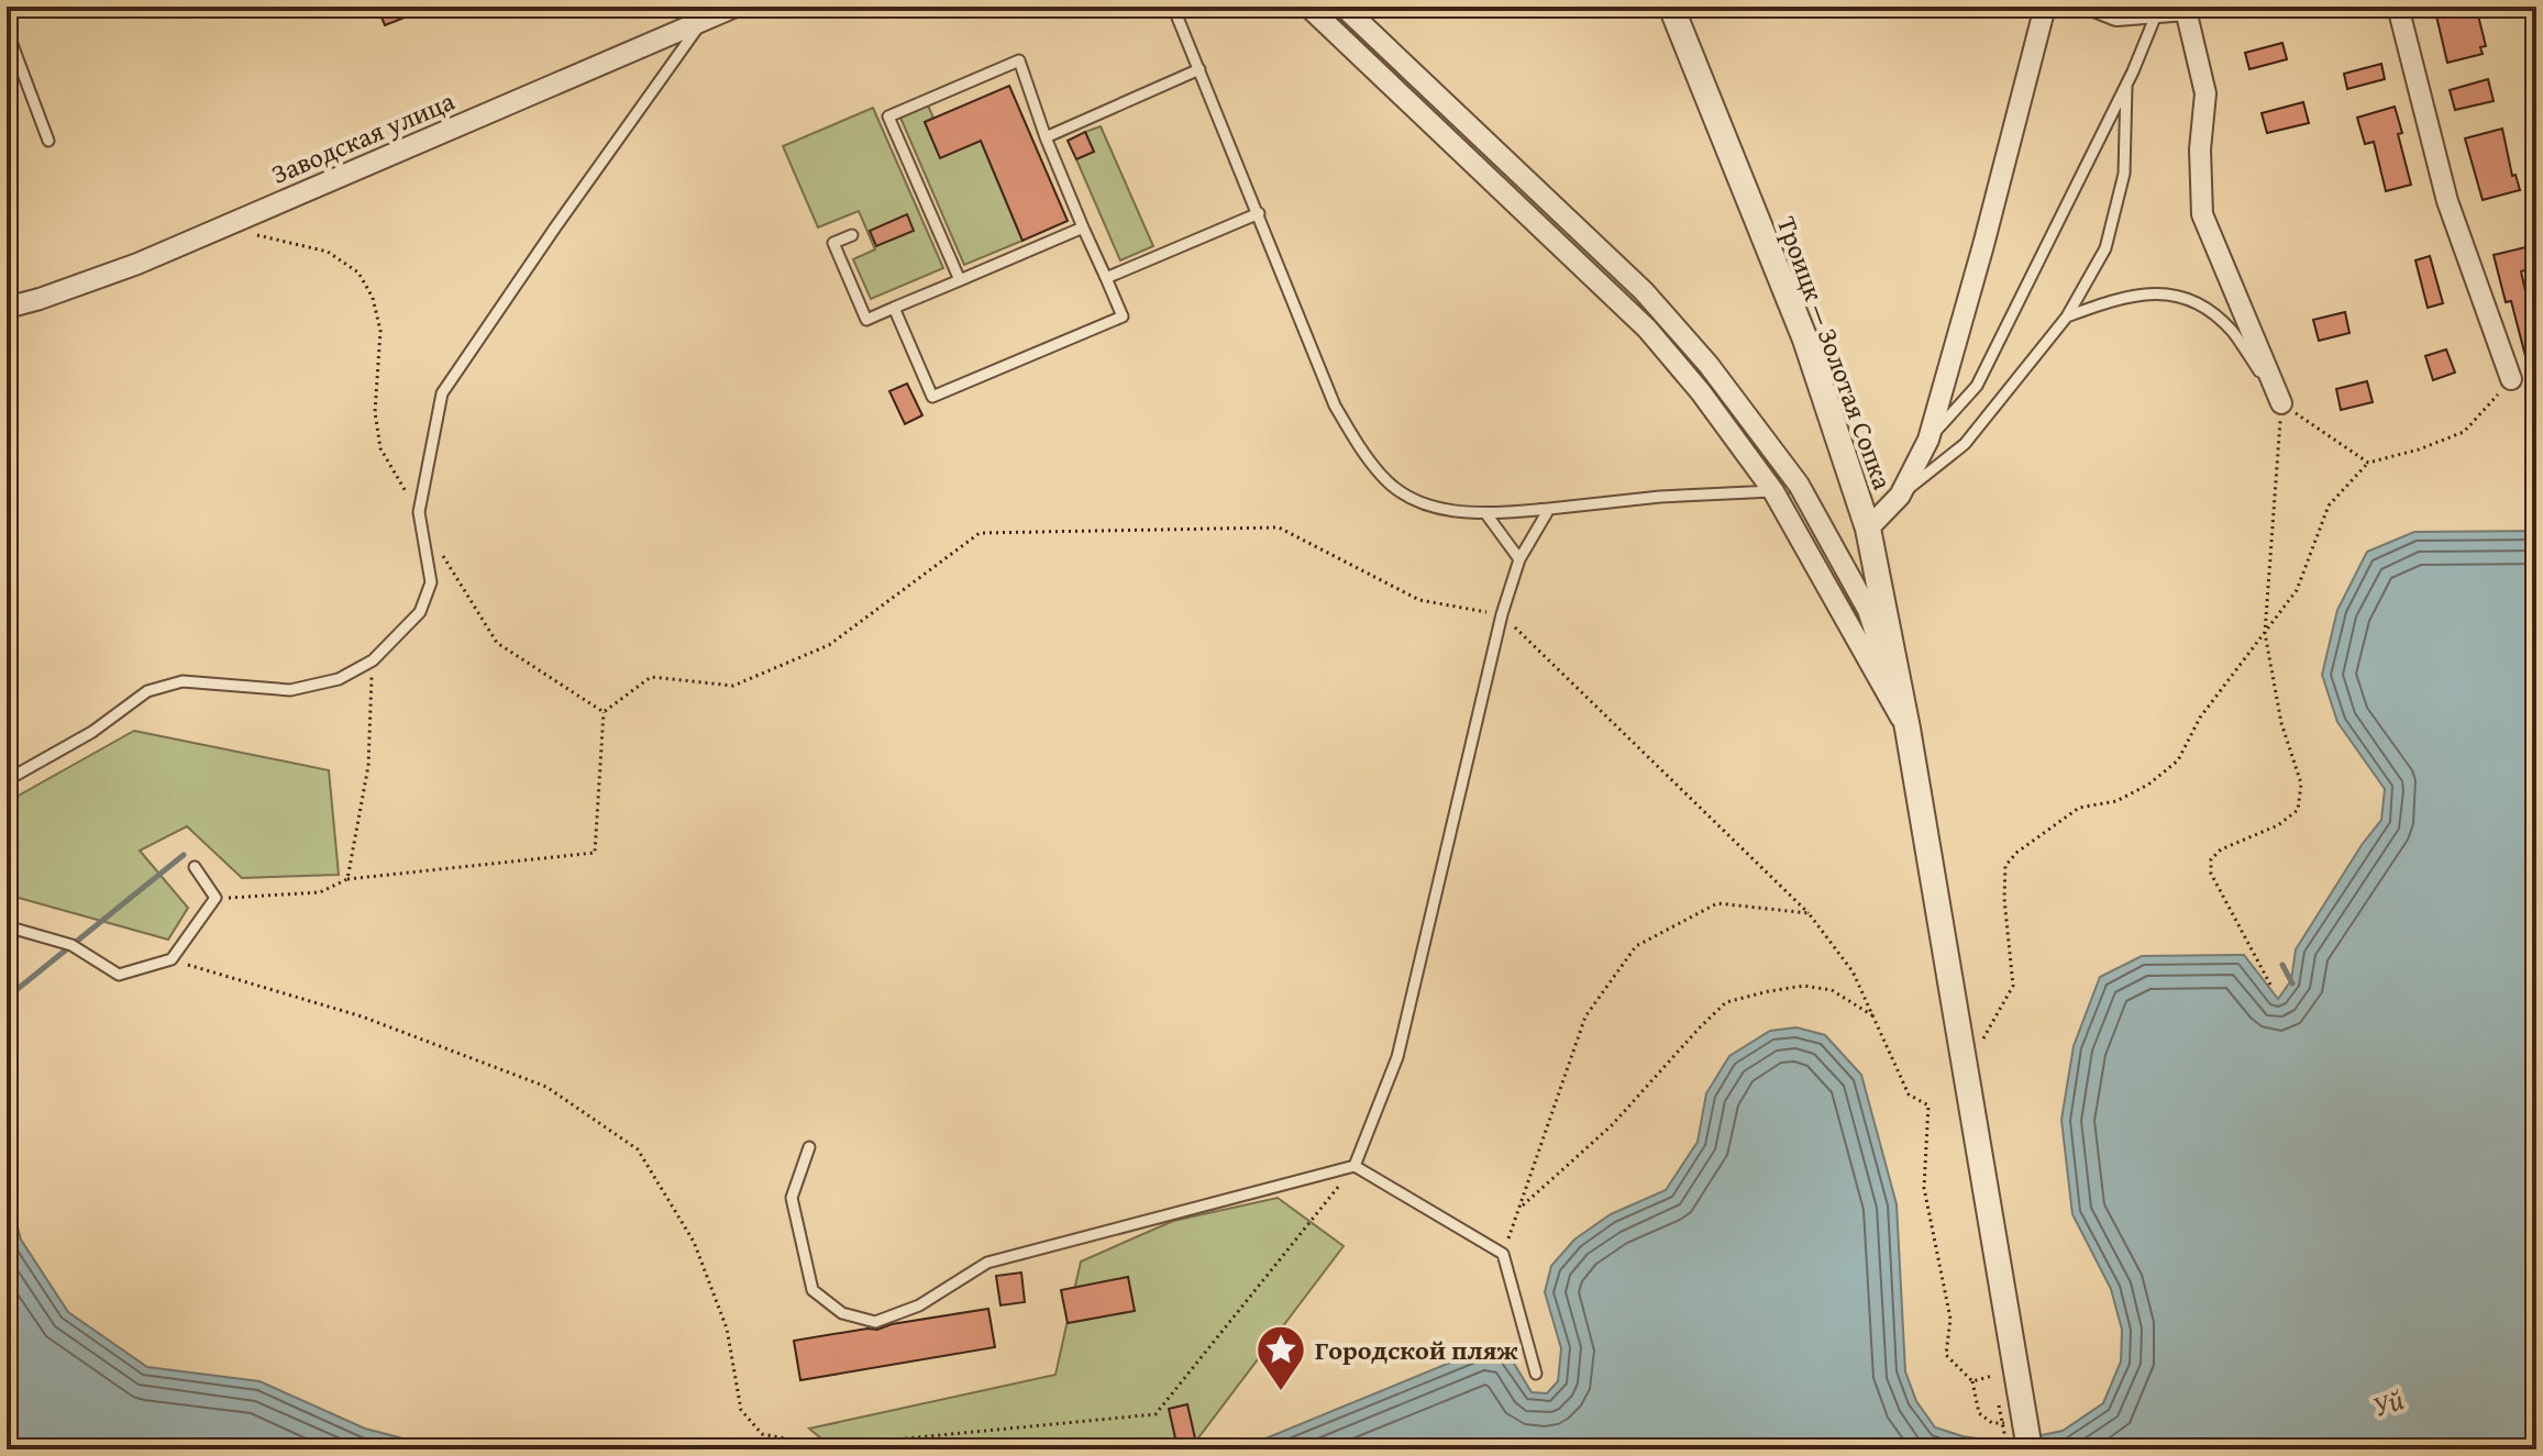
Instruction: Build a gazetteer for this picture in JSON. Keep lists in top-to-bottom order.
{
  "streets": {
    "street": ["Заводская улица", "Троицк — Золотая Сопка"]
  },
  "water": ["Уй"],
  "places": {
    "place": ["Городской пляж"]
  }
}
